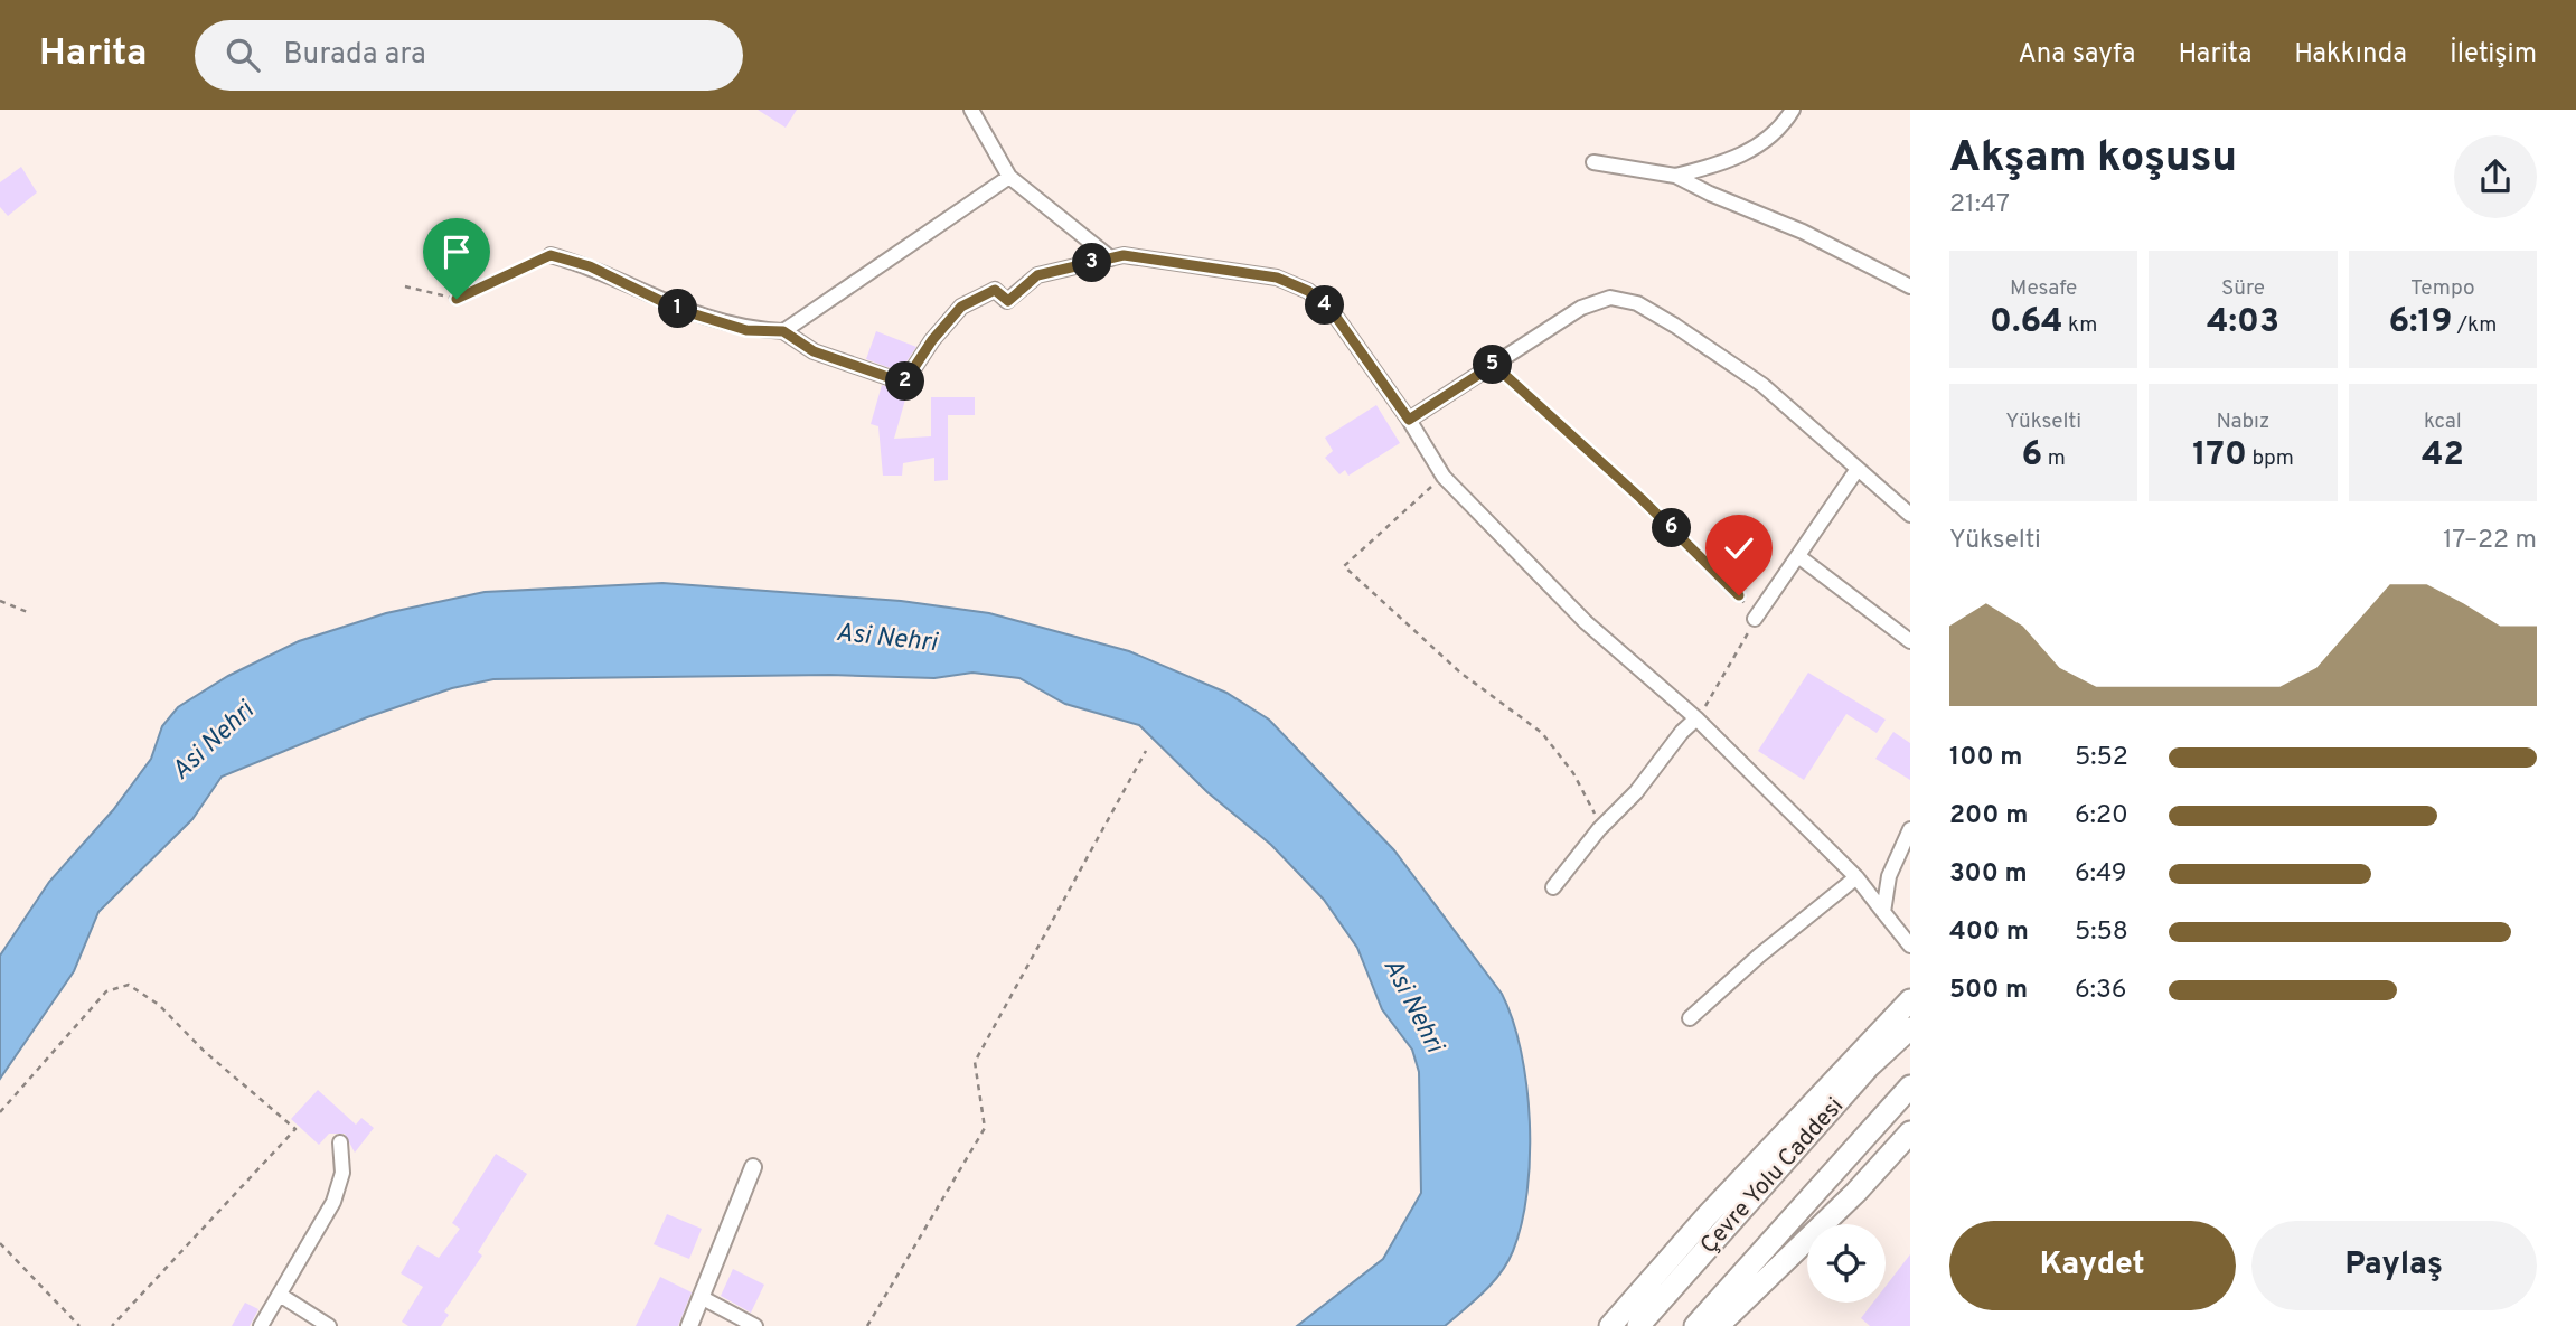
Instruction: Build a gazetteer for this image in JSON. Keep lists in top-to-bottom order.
{
  "streets": {
    "highway": ["Çevre Yolu Caddesi"]
  },
  "water": ["Asi Nehri"],
  "page": {
    "header": "Harita",
    "search": "Burada ara",
    "nav": [
      "Ana sayfa",
      "Harita",
      "Hakkında",
      "İletişim"
    ],
    "heading": ["Akşam koşusu", "21:47"],
    "pins": [
      "3",
      "4",
      "1",
      "5",
      "2",
      "6"
    ],
    "stats": [
      ["Mesafe", "0.64 km"],
      ["Süre", "4:03"],
      ["Tempo", "6:19 /km"],
      ["Yükselti", "6 m"],
      ["Nabız", "170 bpm"],
      ["kcal", "42"]
    ],
    "chart": ["Yükselti", "17–22 m"],
    "list": [
      {
        "name": "100 m",
        "note": "5:52"
      },
      {
        "name": "200 m",
        "note": "6:20"
      },
      {
        "name": "300 m",
        "note": "6:49"
      },
      {
        "name": "400 m",
        "note": "5:58"
      },
      {
        "name": "500 m",
        "note": "6:36"
      }
    ],
    "buttons": ["Kaydet", "Paylaş"]
  }
}
